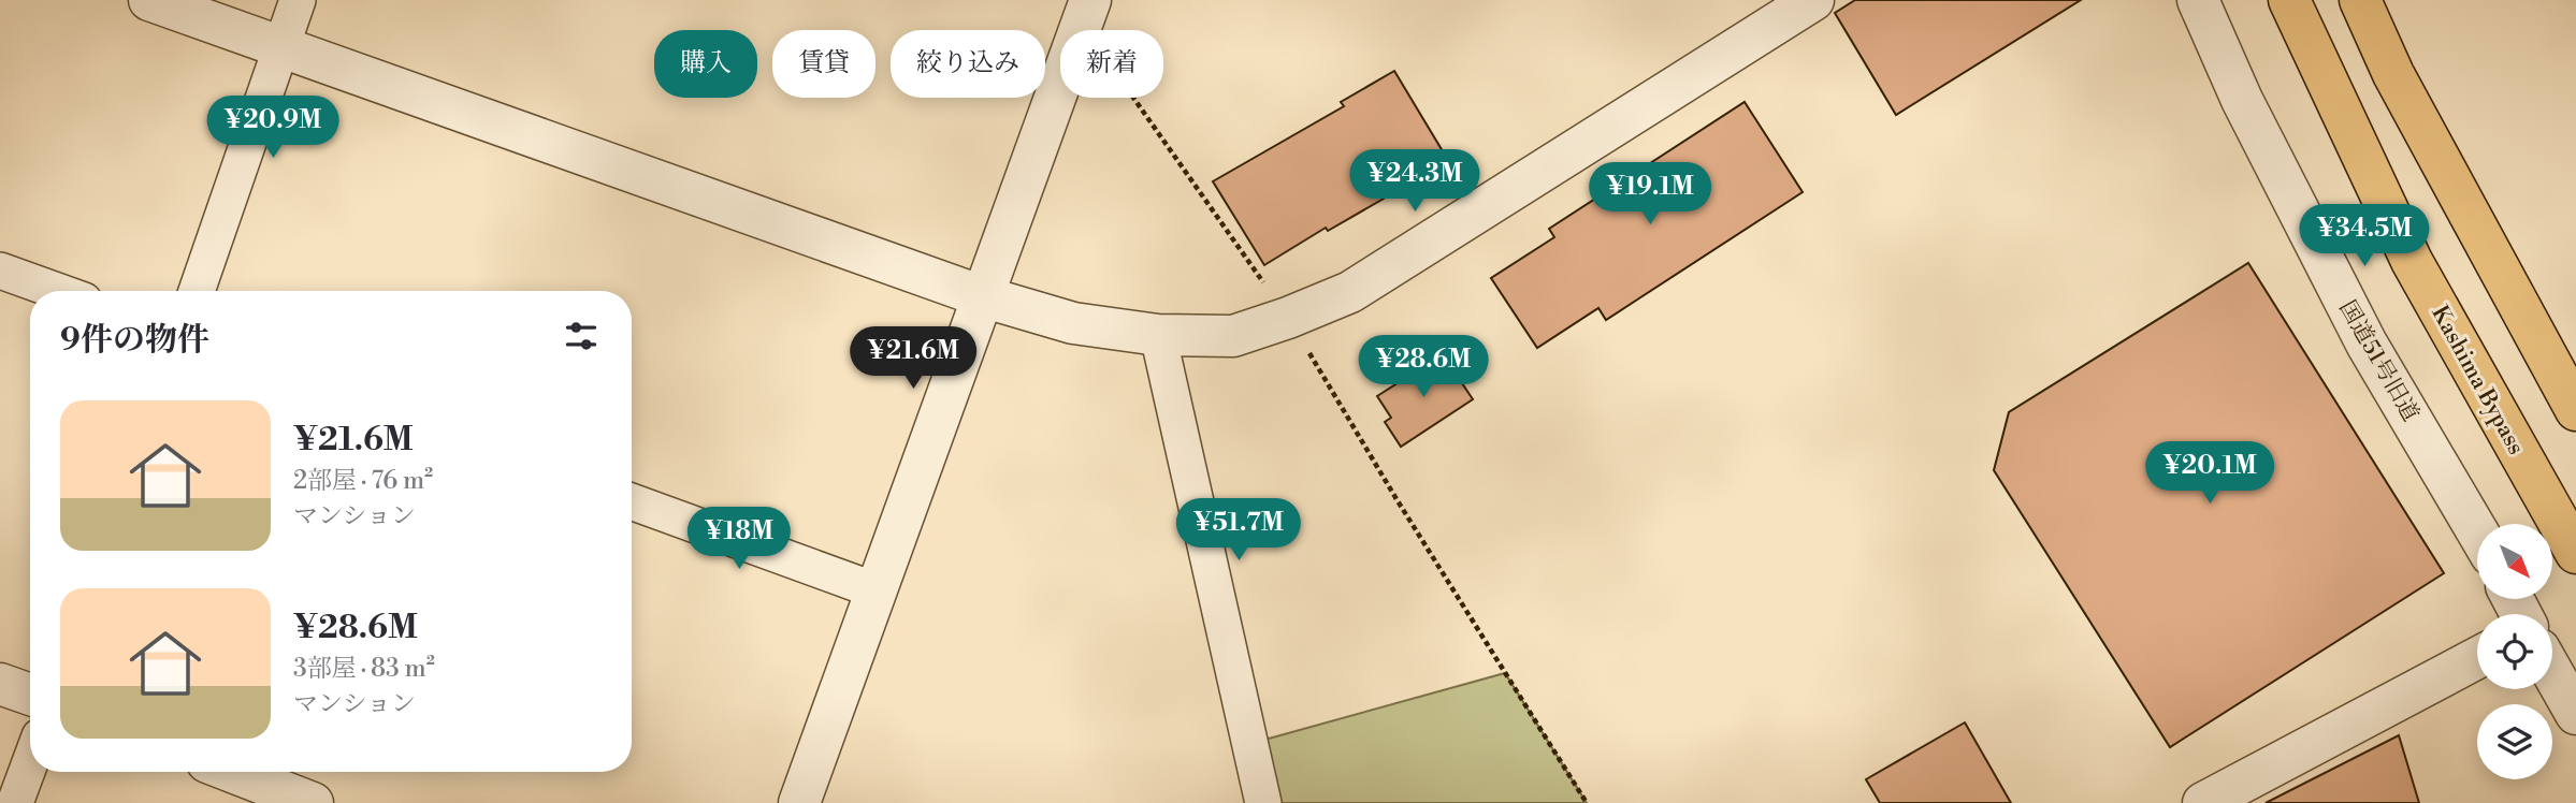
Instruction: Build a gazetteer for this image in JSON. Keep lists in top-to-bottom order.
{
  "streets": {
    "highway": ["Kashima Bypass"],
    "street": ["国道51号旧道"]
  },
  "north": "bottom right",
  "page": {
    "chip": [
      "購入",
      "賃貸",
      "絞り込み",
      "新着"
    ],
    "price": [
      "¥20.9M",
      "¥24.3M",
      "¥19.1M",
      "¥34.5M",
      "¥21.6M",
      "¥28.6M",
      "¥20.1M",
      "¥51.7M",
      "¥18M"
    ],
    "heading": "9件の物件",
    "list": [
      {
        "name": "¥21.6M",
        "note": "2部屋 · 76 m² · マンション"
      },
      {
        "name": "¥28.6M",
        "note": "3部屋 · 83 m² · マンション"
      }
    ]
  }
}
